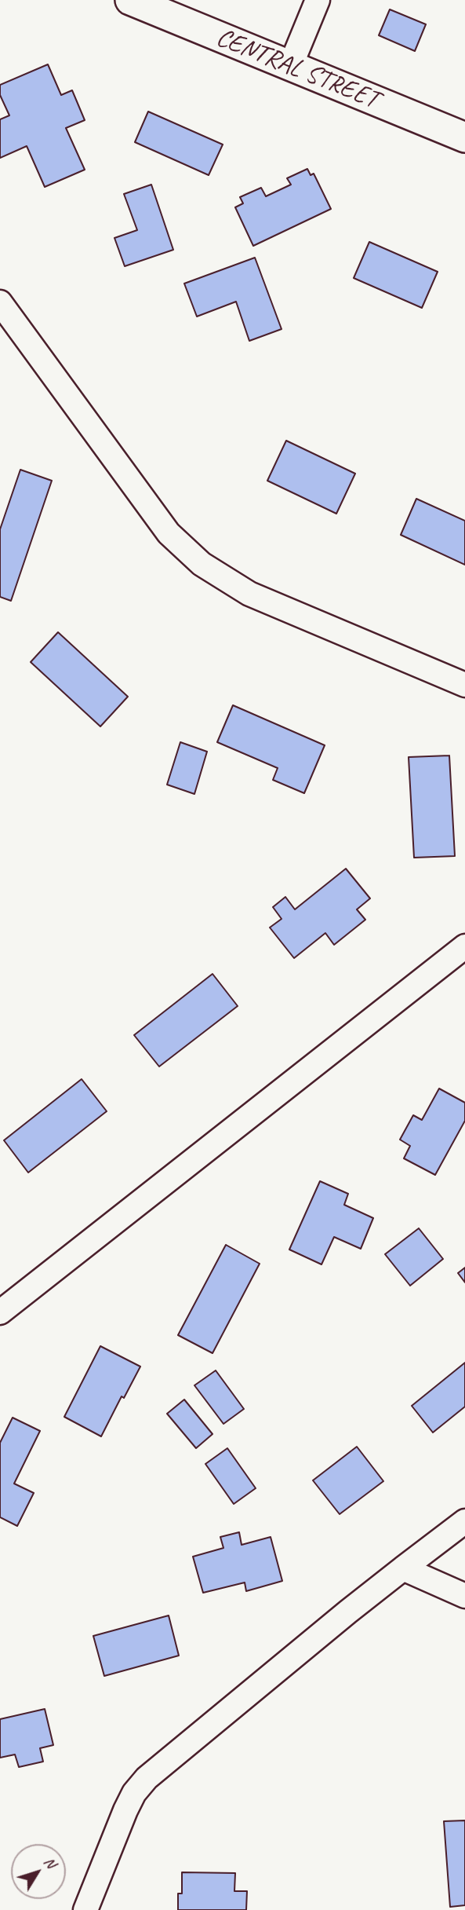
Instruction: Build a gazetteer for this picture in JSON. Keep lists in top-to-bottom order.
{
  "streets": {
    "street": ["CENTRAL STREET"]
  },
  "north": "top right"
}
